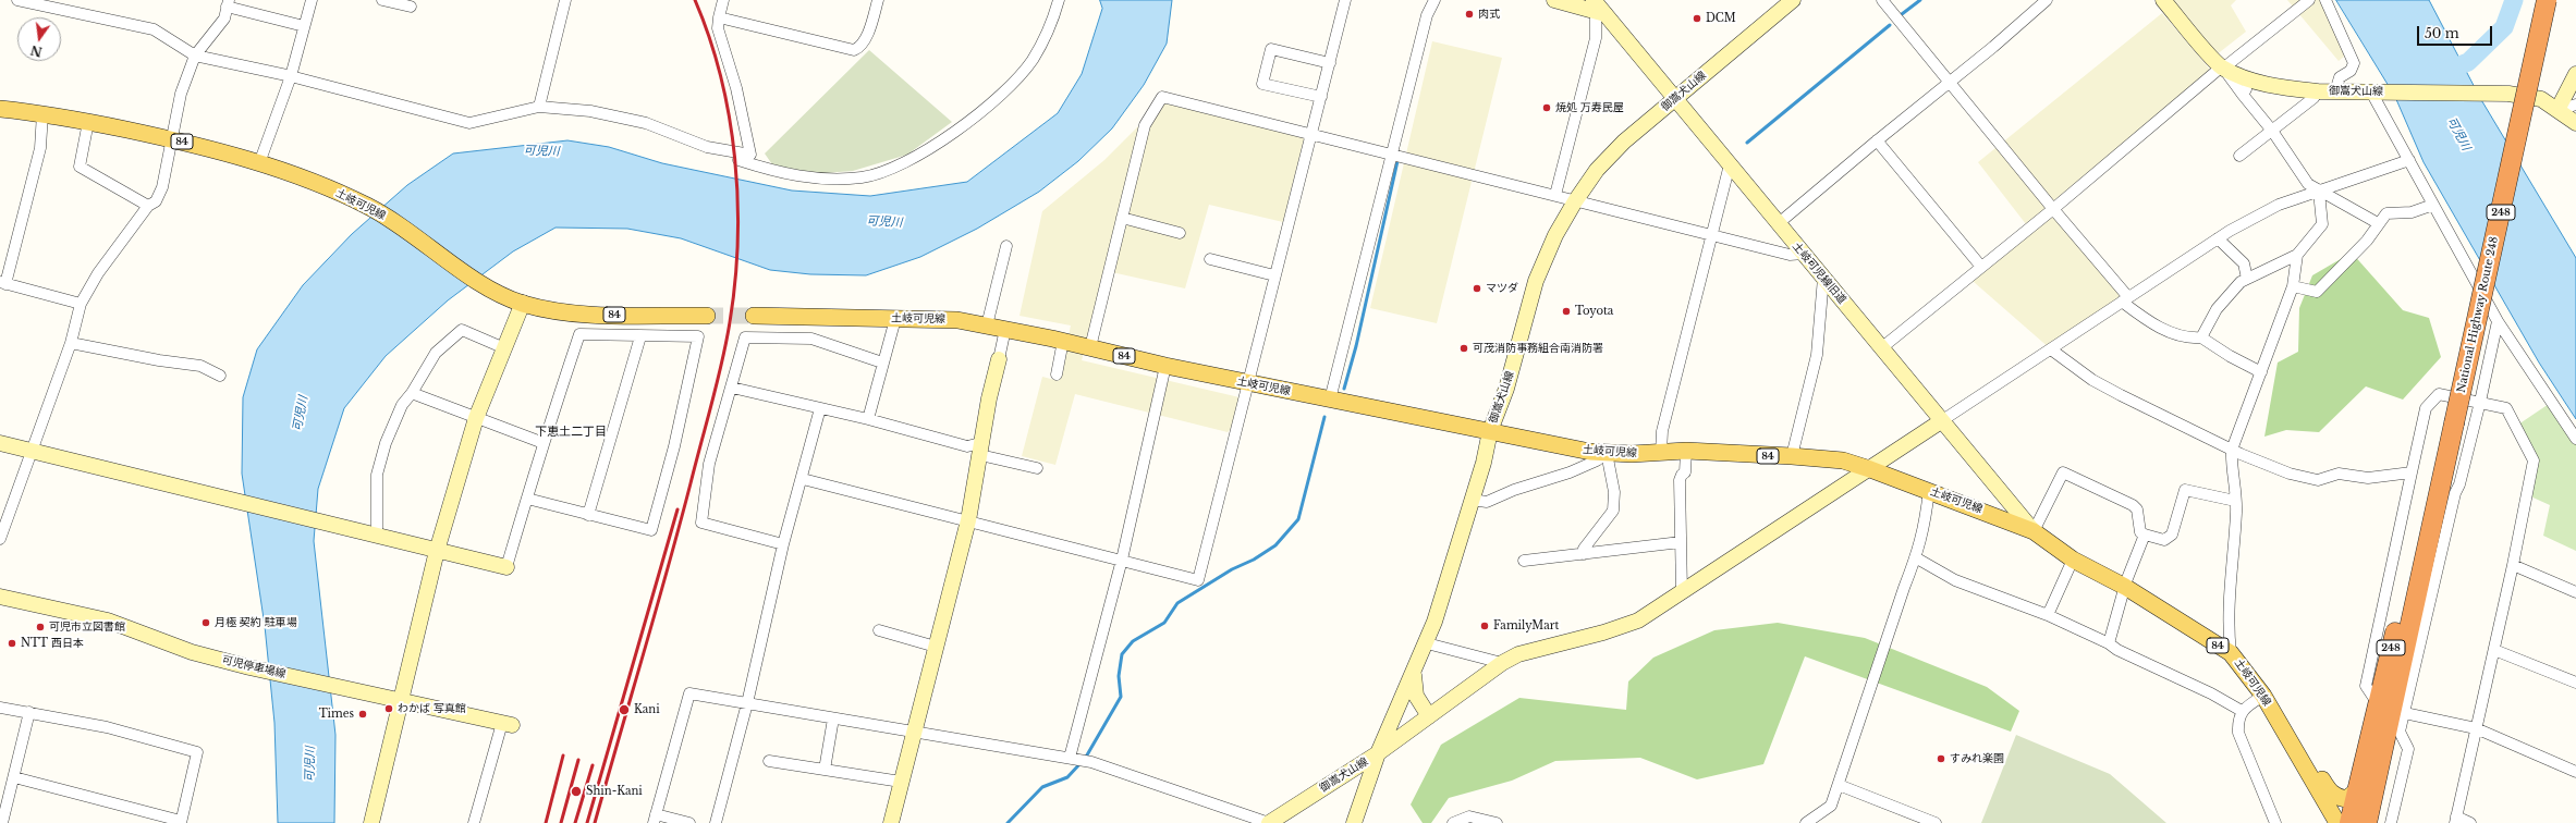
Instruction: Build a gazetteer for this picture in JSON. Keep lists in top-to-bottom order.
{
  "streets": {
    "highway": ["248", "National Highway Route 248"],
    "main road": ["84", "土岐可児線"],
    "street": ["御嵩犬山線", "土岐可児線旧道", "可児停車場線"]
  },
  "crossings": [
    ["御嵩犬山線", "土岐可児線"],
    ["御嵩犬山線", "土岐可児線旧道"],
    ["土岐可児線", "土岐可児線旧道"]
  ],
  "districts": ["下恵土二丁目"],
  "water": ["可児川"],
  "places": [
    "肉式",
    "DCM",
    "焼処 万寿民屋",
    "マツダ",
    "Toyota",
    "可茂消防事務組合南消防署",
    "月極 契約 駐車場",
    "FamilyMart",
    "可児市立図書館",
    "NTT 西日本",
    "わかば 写真館",
    "Kani",
    "Times",
    "すみれ楽園",
    "Shin-Kani"
  ],
  "scale_bar": "50 m",
  "north": "bottom"
}
